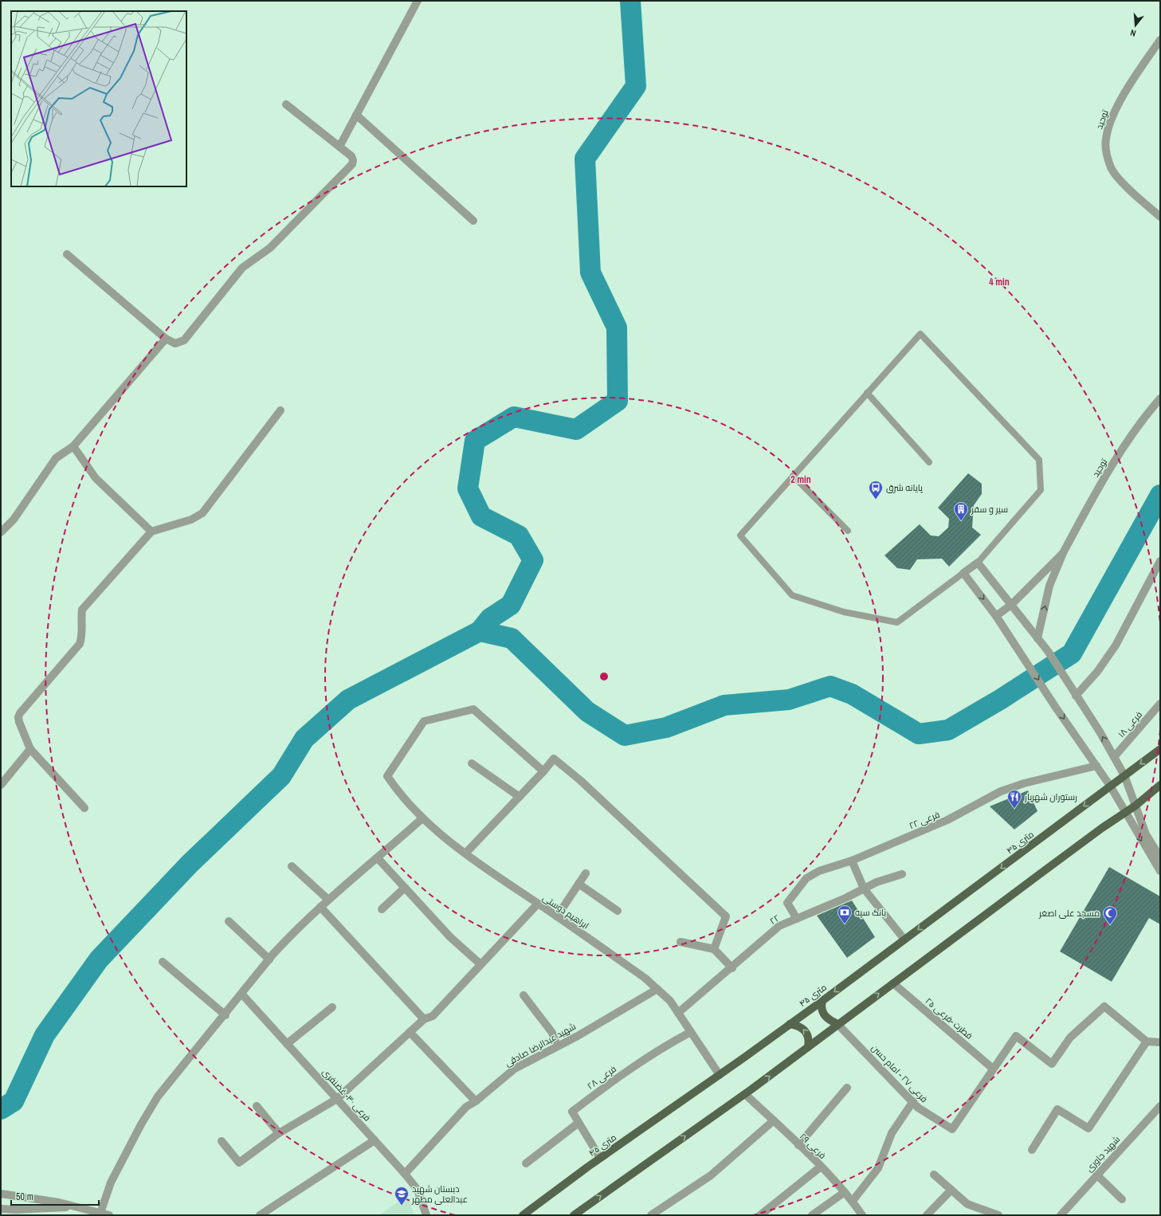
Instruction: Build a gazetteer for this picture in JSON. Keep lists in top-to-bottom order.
{
  "streets": {
    "main road": ["۴۵ متری"],
    "street": [
      "توحید",
      "فرعی ۱۸",
      "فرعی ۲۲",
      "ابراهیم دوستی",
      "۲۲",
      "فطرت -فرعی ۲۵",
      "شهید عبدالرضا صادقی",
      "فرعی ۲۷ - امام حسن",
      "فرعی ۲۸",
      "فرعی ۳۰- غضنفری",
      "فرعی ۲۹",
      "شهید جاوری"
    ]
  },
  "crossings": [
    ["فرعی ۲۲", "۲۲"],
    ["۴۵ متری", "ابراهیم دوستی"],
    ["۴۵ متری", "فرعی ۲۸"],
    ["ابراهیم دوستی", "۲۲"],
    ["ابراهیم دوستی", "شهید عبدالرضا صادقی"],
    ["ابراهیم دوستی", "فرعی ۲۸"],
    ["فطرت -فرعی ۲۵", "فرعی ۲۷ - امام حسن"],
    ["شهید عبدالرضا صادقی", "فرعی ۳۰- غضنفری"]
  ],
  "places": {
    "bus stop": ["پایانه شرق"],
    "building": ["سیر و سفر"],
    "restaurant": ["رستوران شهریار"],
    "bank": ["بانک سپه"],
    "mosque": ["مسجد علی اصغر"],
    "school or university": ["دبستان شهید عبدالعلی مطهر"]
  },
  "scale_bar": "50 m",
  "north": "bottom",
  "rings": ["4 min", "2 min"]
}
